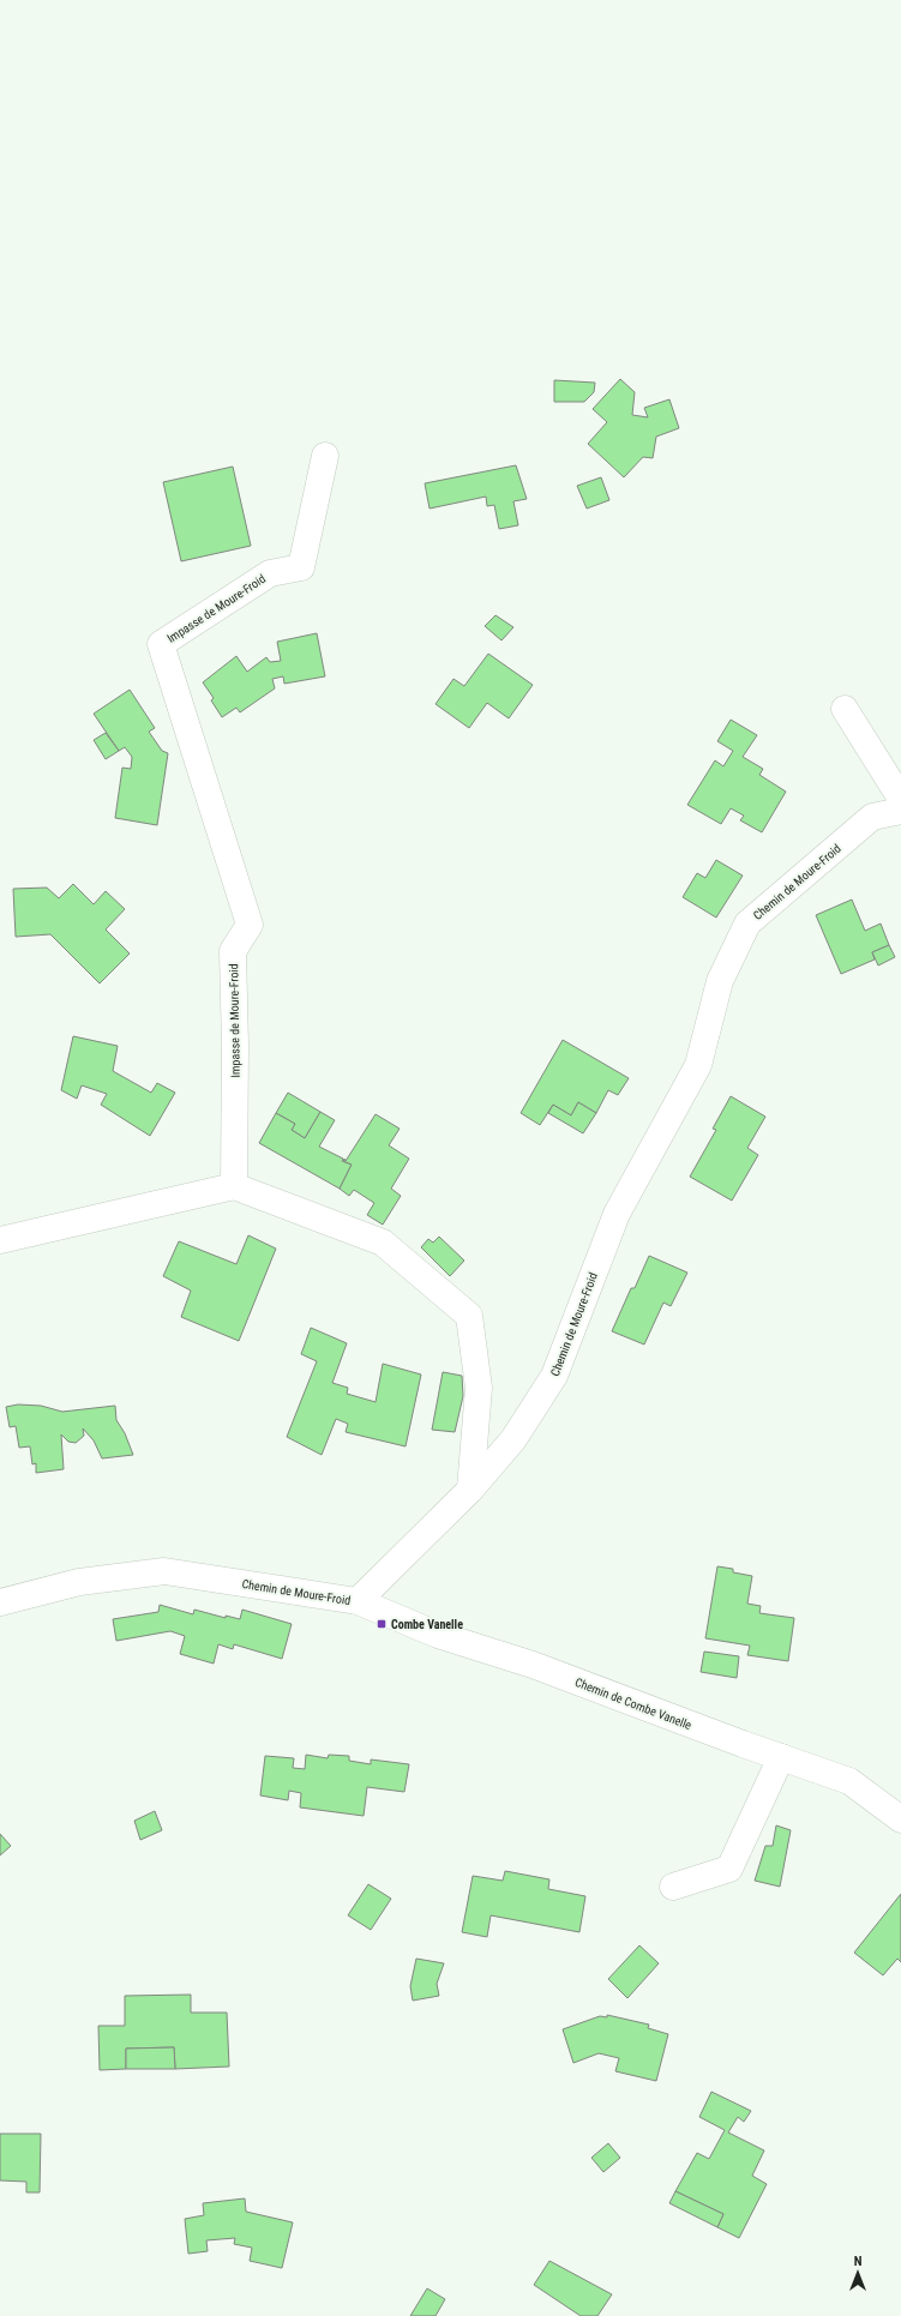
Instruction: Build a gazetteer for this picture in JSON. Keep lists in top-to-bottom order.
{
  "streets": {
    "street": ["Impasse de Moure-Froid", "Chemin de Moure-Froid", "Chemin de Combe Vanelle"]
  },
  "crossings": [
    ["Chemin de Moure-Froid", "Chemin de Combe Vanelle"]
  ],
  "places": {
    "transit": ["Combe Vanelle"]
  },
  "north": "top"
}
